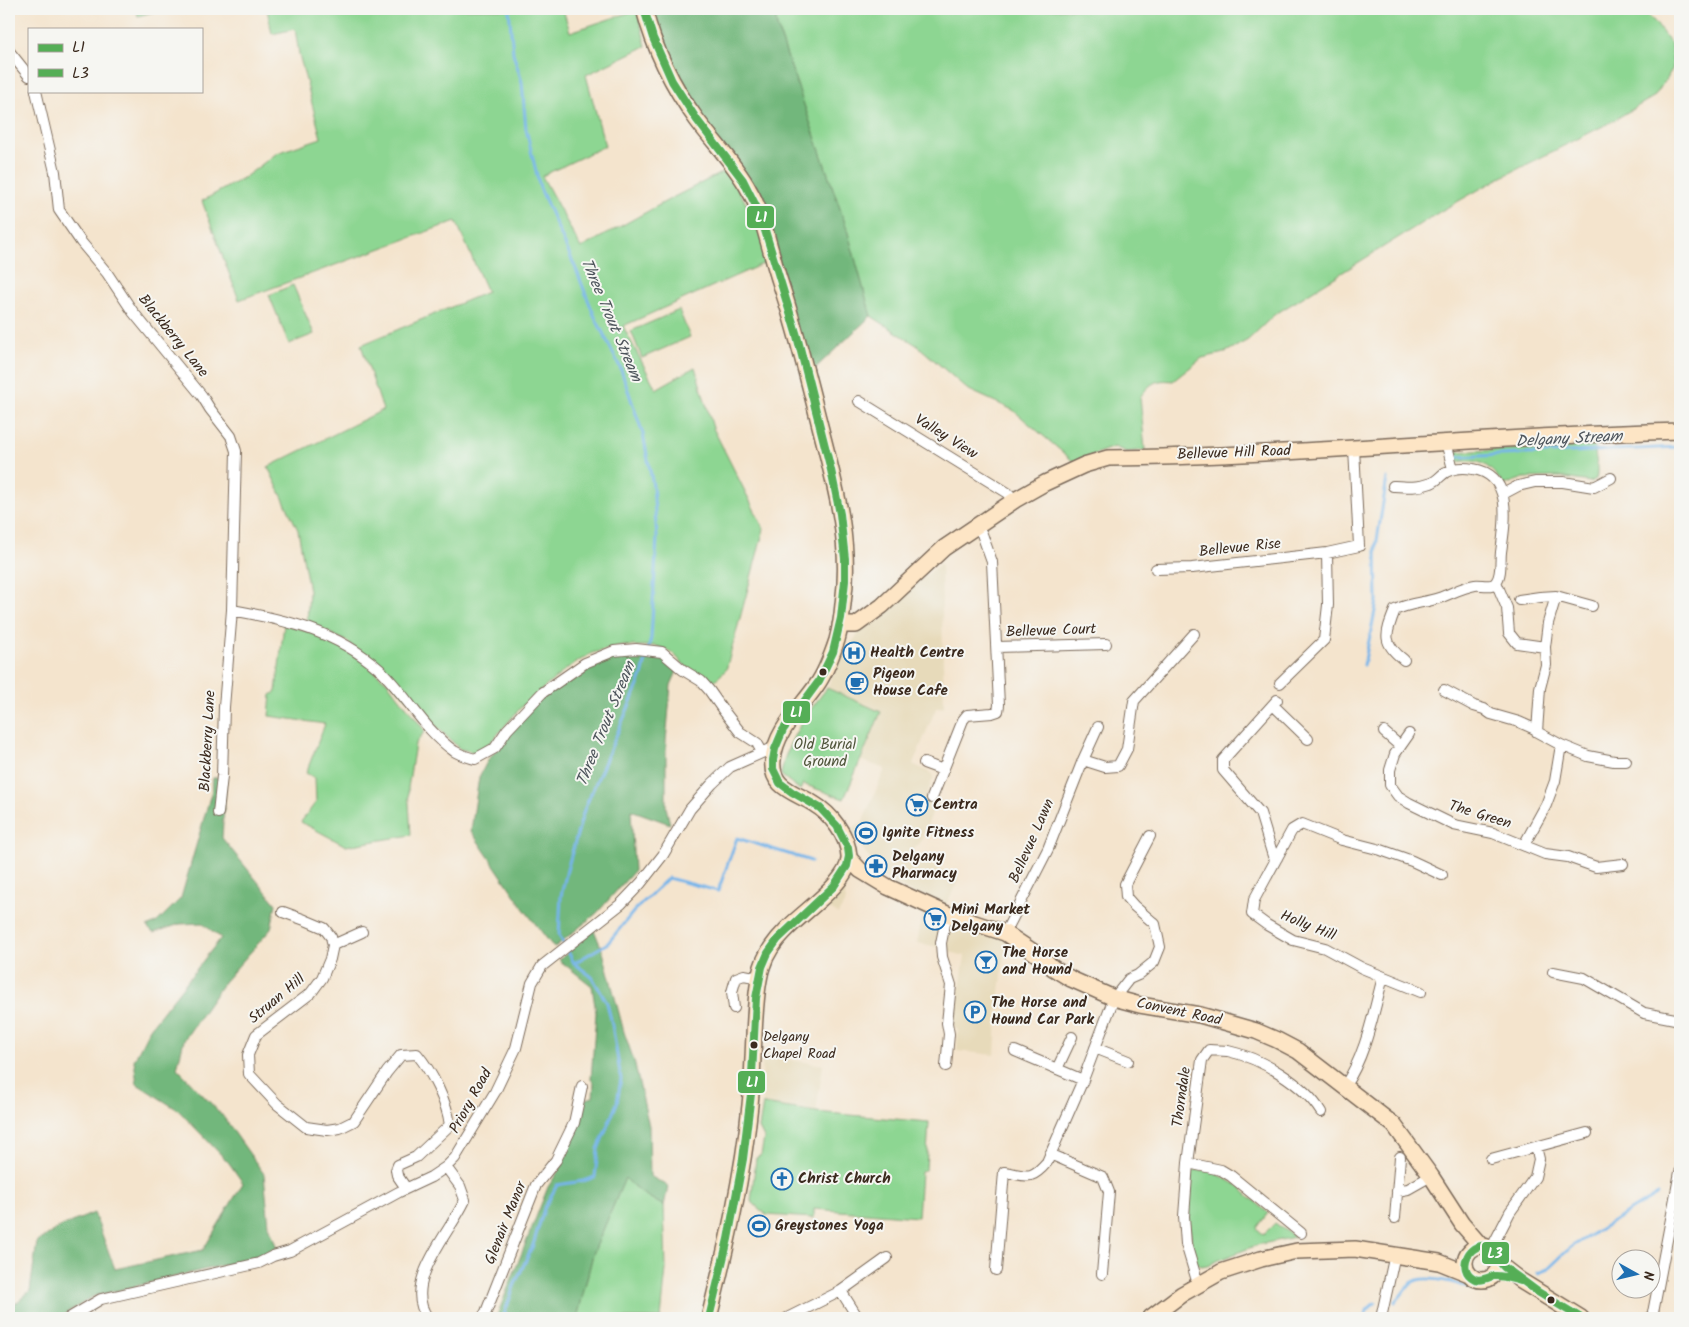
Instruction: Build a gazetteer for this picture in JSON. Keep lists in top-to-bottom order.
{
  "streets": {
    "street": [
      "Blackberry Lane",
      "Valley View",
      "Bellevue Hill Road",
      "Bellevue Rise",
      "Bellevue Court",
      "The Green",
      "Bellevue Lawn",
      "Holly Hill",
      "Struan Hill",
      "Convent Road",
      "Thorndale",
      "Priory Road",
      "Glenair Manor"
    ]
  },
  "crossings": [
    ["Valley View", "Bellevue Hill Road"],
    ["Bellevue Hill Road", "Bellevue Rise"],
    ["Bellevue Hill Road", "Bellevue Court"],
    ["Bellevue Lawn", "Convent Road"],
    ["Struan Hill", "Priory Road"]
  ],
  "water": ["Three Trout Stream", "Delgany Stream"],
  "parks": ["Old Burial Ground"],
  "places": {
    "hospital": ["Health Centre"],
    "cafe": ["Pigeon House Cafe"],
    "supermarket": ["Centra", "Mini Market Delgany"],
    "sports": ["Ignite Fitness", "Greystones Yoga"],
    "pharmacy": ["Delgany Pharmacy"],
    "bar": ["The Horse and Hound"],
    "parking": ["The Horse and Hound Car Park"],
    "other": ["Delgany Chapel Road"],
    "church": ["Christ Church"]
  },
  "lines": ["transit line L1", "transit line L3"],
  "legend": ["L1", "L3"],
  "north": "right"
}
